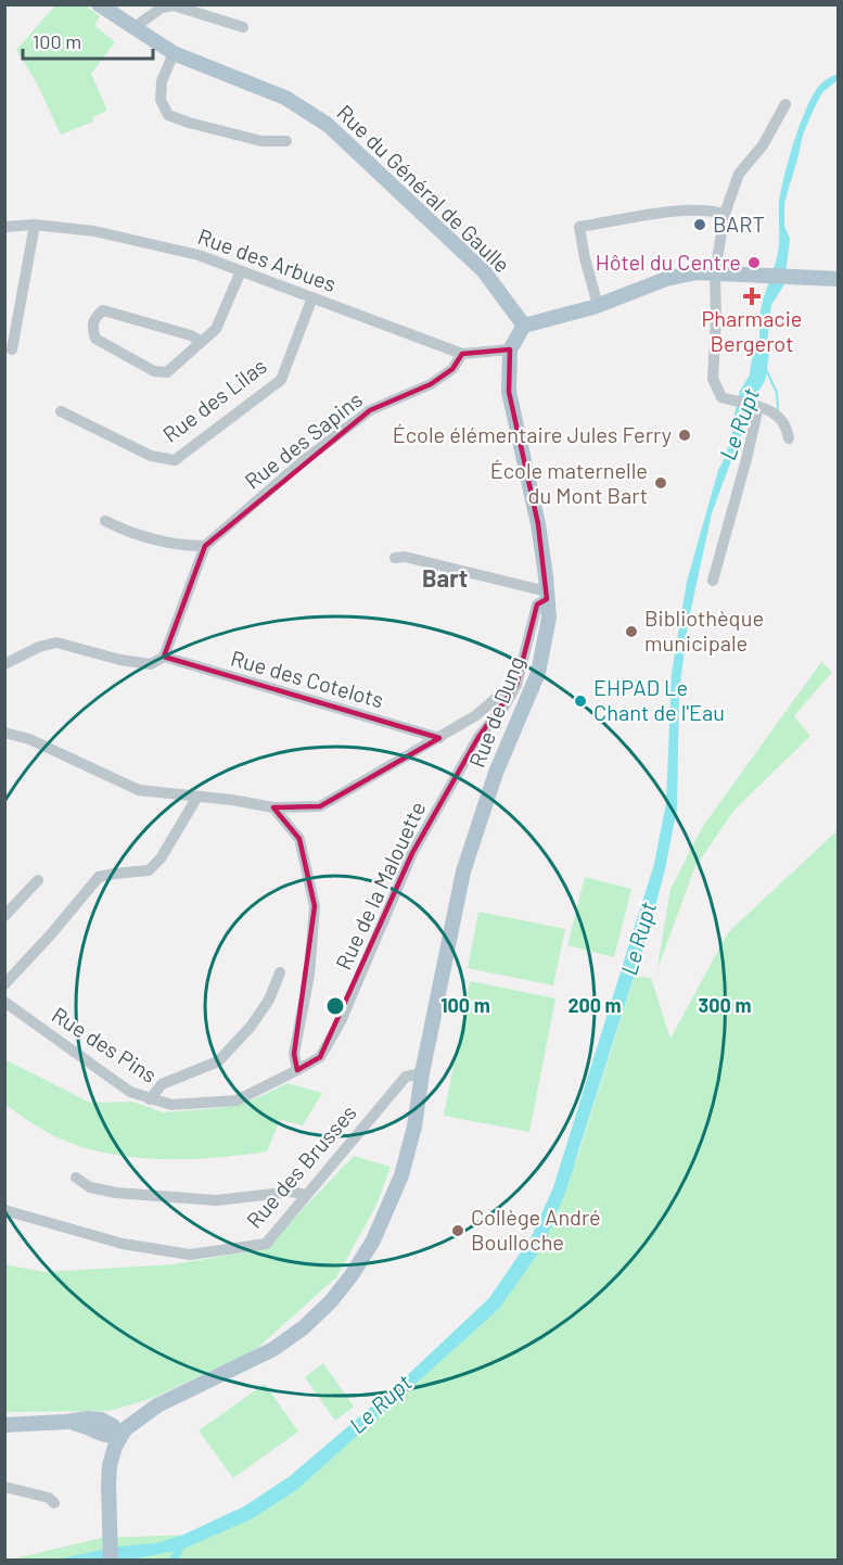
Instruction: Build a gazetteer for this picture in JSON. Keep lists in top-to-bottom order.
{
  "streets": {
    "main road": ["Rue du Général de Gaulle", "Rue de Dung"],
    "street": [
      "Rue des Arbues",
      "Rue des Lilas",
      "Rue des Sapins",
      "Rue des Cotelots",
      "Rue de la Malouette",
      "Rue des Pins",
      "Rue des Brusses"
    ]
  },
  "crossings": [
    ["Rue du Général de Gaulle", "Rue de Dung"],
    ["Rue des Arbues", "Rue des Lilas"],
    ["Rue des Arbues", "Rue des Sapins"],
    ["Rue des Arbues", "Rue de Dung"],
    ["Rue des Sapins", "Rue des Cotelots"],
    ["Rue de Dung", "Rue de la Malouette"],
    ["Rue de Dung", "Rue des Brusses"],
    ["Rue de la Malouette", "Rue des Pins"]
  ],
  "districts": ["Bart"],
  "water": ["Le Rupt"],
  "places": {
    "other": [
      "BART",
      "Hôtel du Centre",
      "École élémentaire Jules Ferry",
      "École maternelle du Mont Bart",
      "Bibliothèque municipale",
      "EHPAD Le Chant de l'Eau",
      "Collège André Boulloche"
    ],
    "health": ["Pharmacie Bergerot"]
  },
  "scale_bar": "100 m",
  "rings": ["100 m", "200 m", "300 m"]
}
